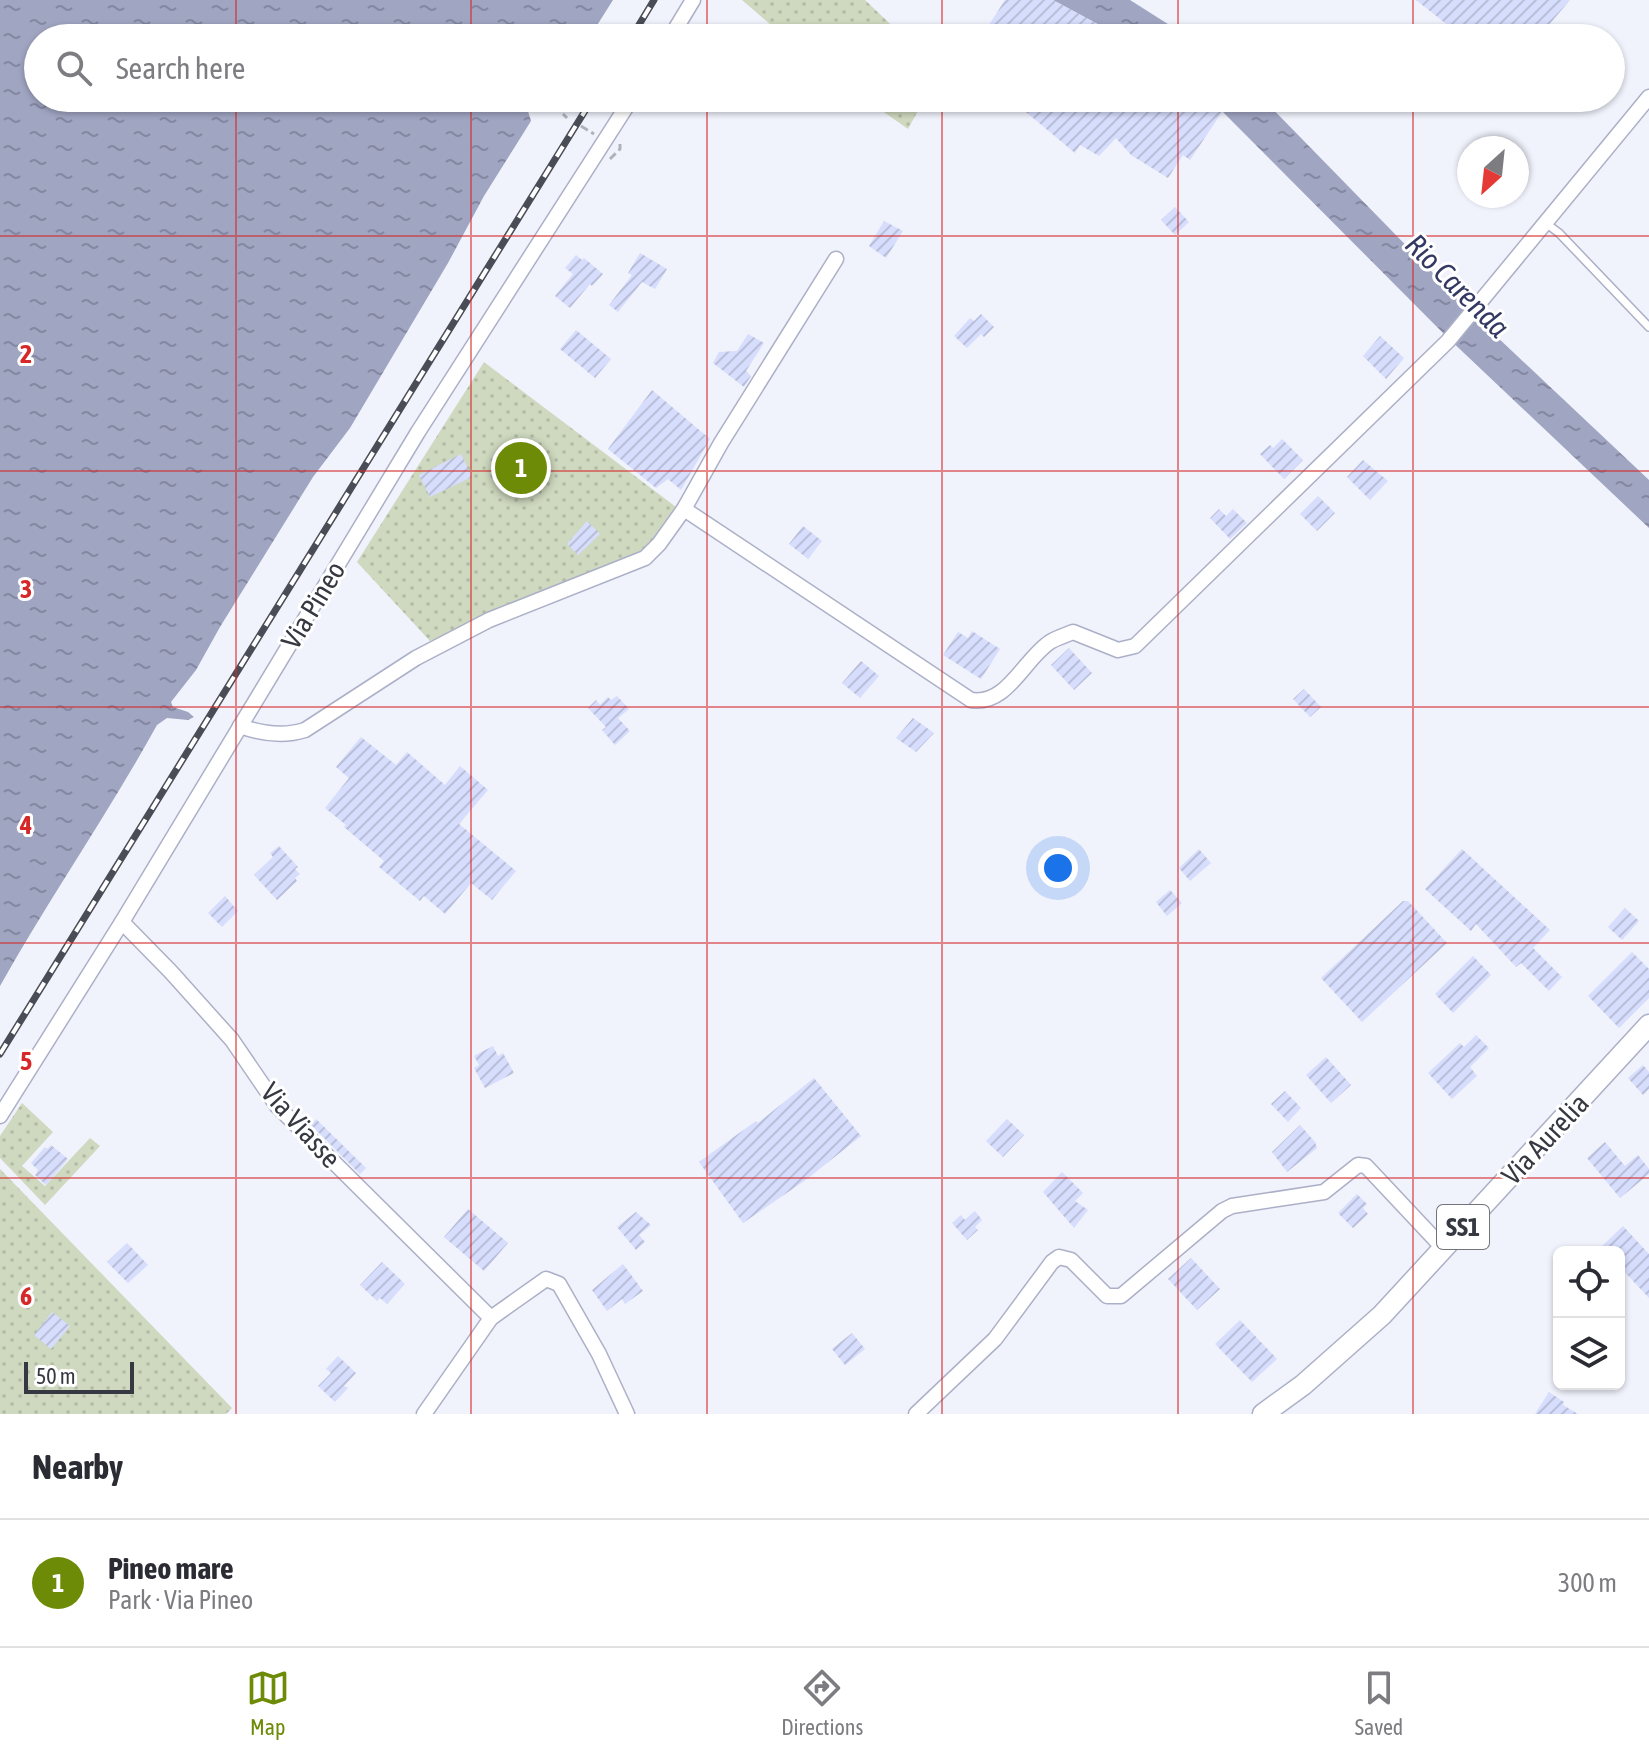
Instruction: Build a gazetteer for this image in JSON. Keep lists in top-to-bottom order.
{
  "streets": {
    "main road": ["Via Aurelia", "SS1"],
    "street": ["Via Pineo", "Via Viasse"]
  },
  "crossings": [
    ["Via Pineo", "Via Viasse"]
  ],
  "water": ["Rio Carenda"],
  "scale_bar": "50 m",
  "north": "bottom left",
  "page": {
    "search": "Search here",
    "pins": "1",
    "scale": "50 m",
    "heading": "Nearby",
    "list": [
      {
        "mark": "1",
        "name": "Pineo mare",
        "note": "Park · Via Pineo",
        "value": "300 m"
      }
    ],
    "nav": ["Map", "Directions", "Saved"]
  },
  "grid": {
    "rows": [
      "2",
      "3",
      "4",
      "5",
      "6"
    ]
  }
}
